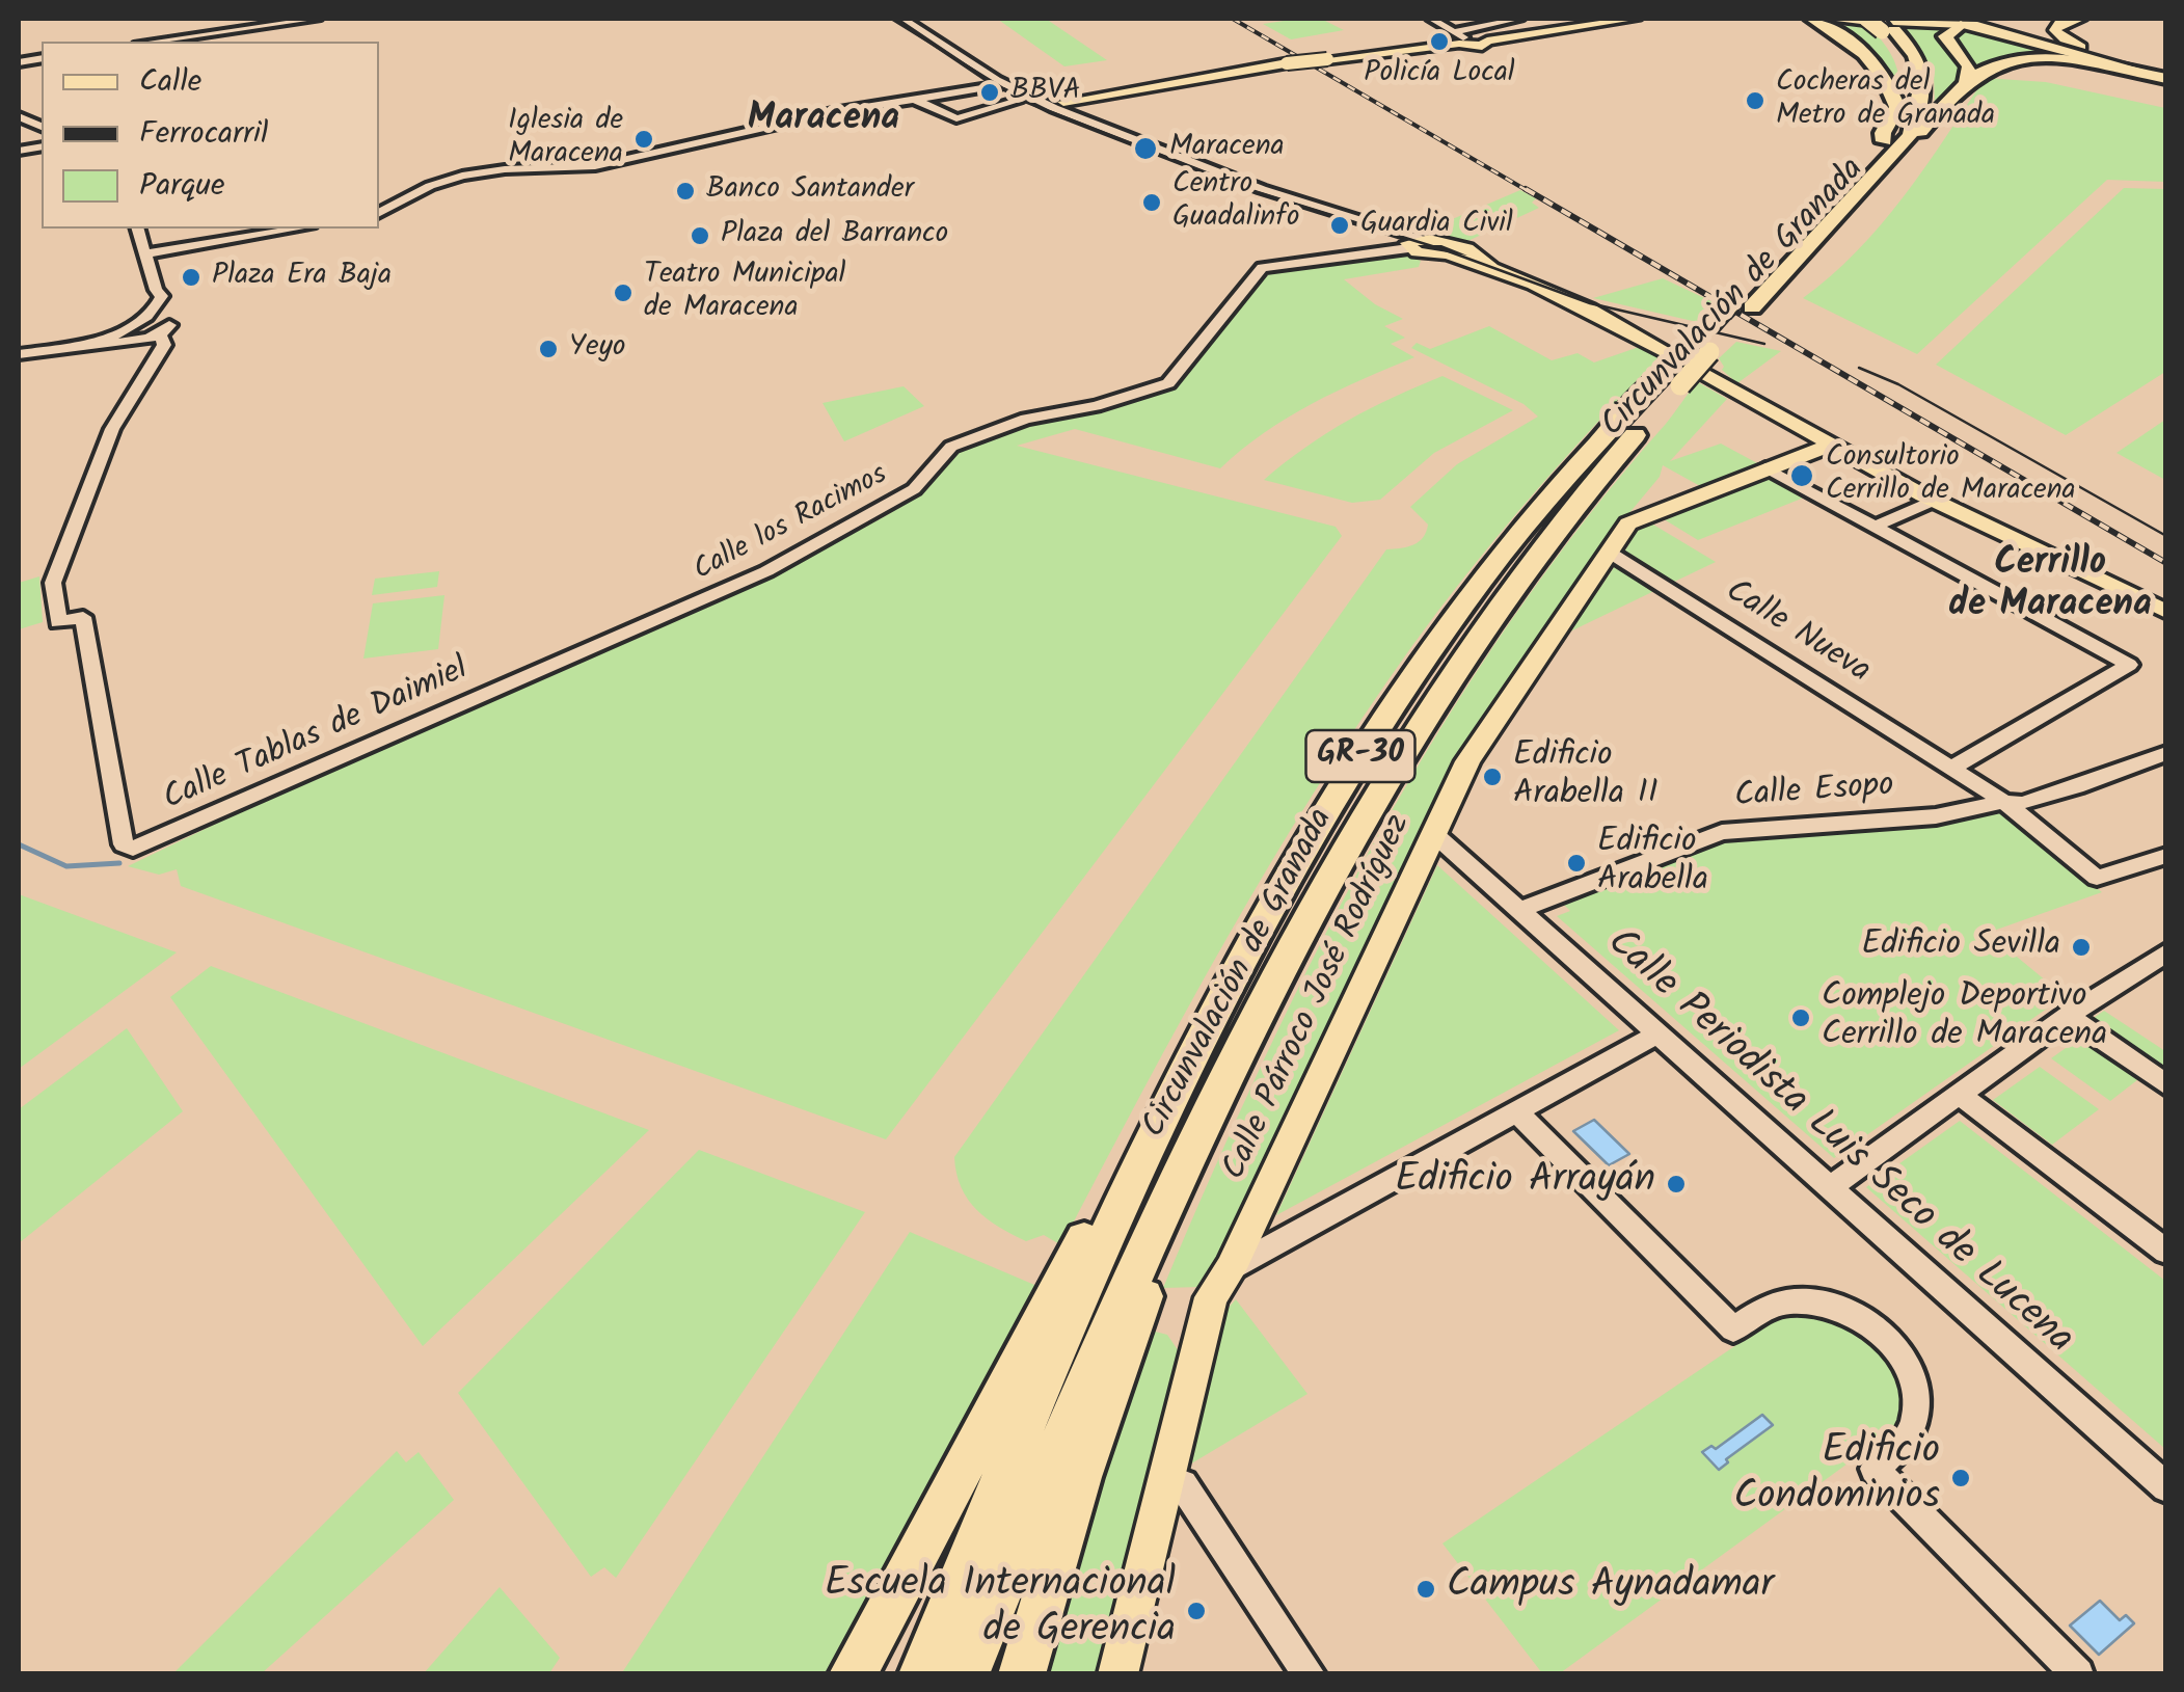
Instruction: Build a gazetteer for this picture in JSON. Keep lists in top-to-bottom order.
{
  "streets": {
    "highway": ["Circunvalación de Granada", "GR-30"],
    "main road": ["Calle Párroco José Rodríguez"],
    "street": [
      "Calle los Racimos",
      "Calle Nueva",
      "Calle Tablas de Daimiel",
      "Calle Esopo",
      "Calle Periodista Luis Seco de Lucena"
    ]
  },
  "crossings": [
    ["Calle los Racimos", "Calle Tablas de Daimiel"],
    ["Calle Nueva", "Calle Párroco José Rodríguez"],
    ["Calle Esopo", "Calle Periodista Luis Seco de Lucena"],
    ["Calle Párroco José Rodríguez", "Calle Periodista Luis Seco de Lucena"]
  ],
  "districts": ["Maracena", "Cerrillo de Maracena"],
  "places": [
    "Policía Local",
    "BBVA",
    "Cocheras del Metro de Granada",
    "Iglesia de Maracena",
    "Maracena",
    "Banco Santander",
    "Centro Guadalinfo",
    "Guardia Civil",
    "Plaza del Barranco",
    "Plaza Era Baja",
    "Teatro Municipal de Maracena",
    "Yeyo",
    "Consultorio Cerrillo de Maracena",
    "Edificio Arabella II",
    "Edificio Arabella",
    "Edificio Sevilla",
    "Complejo Deportivo Cerrillo de Maracena",
    "Edificio Arrayán",
    "Edificio Condominios",
    "Campus Aynadamar",
    "Escuela Internacional de Gerencia"
  ],
  "legend": ["Calle", "Ferrocarril", "Parque"]
}
